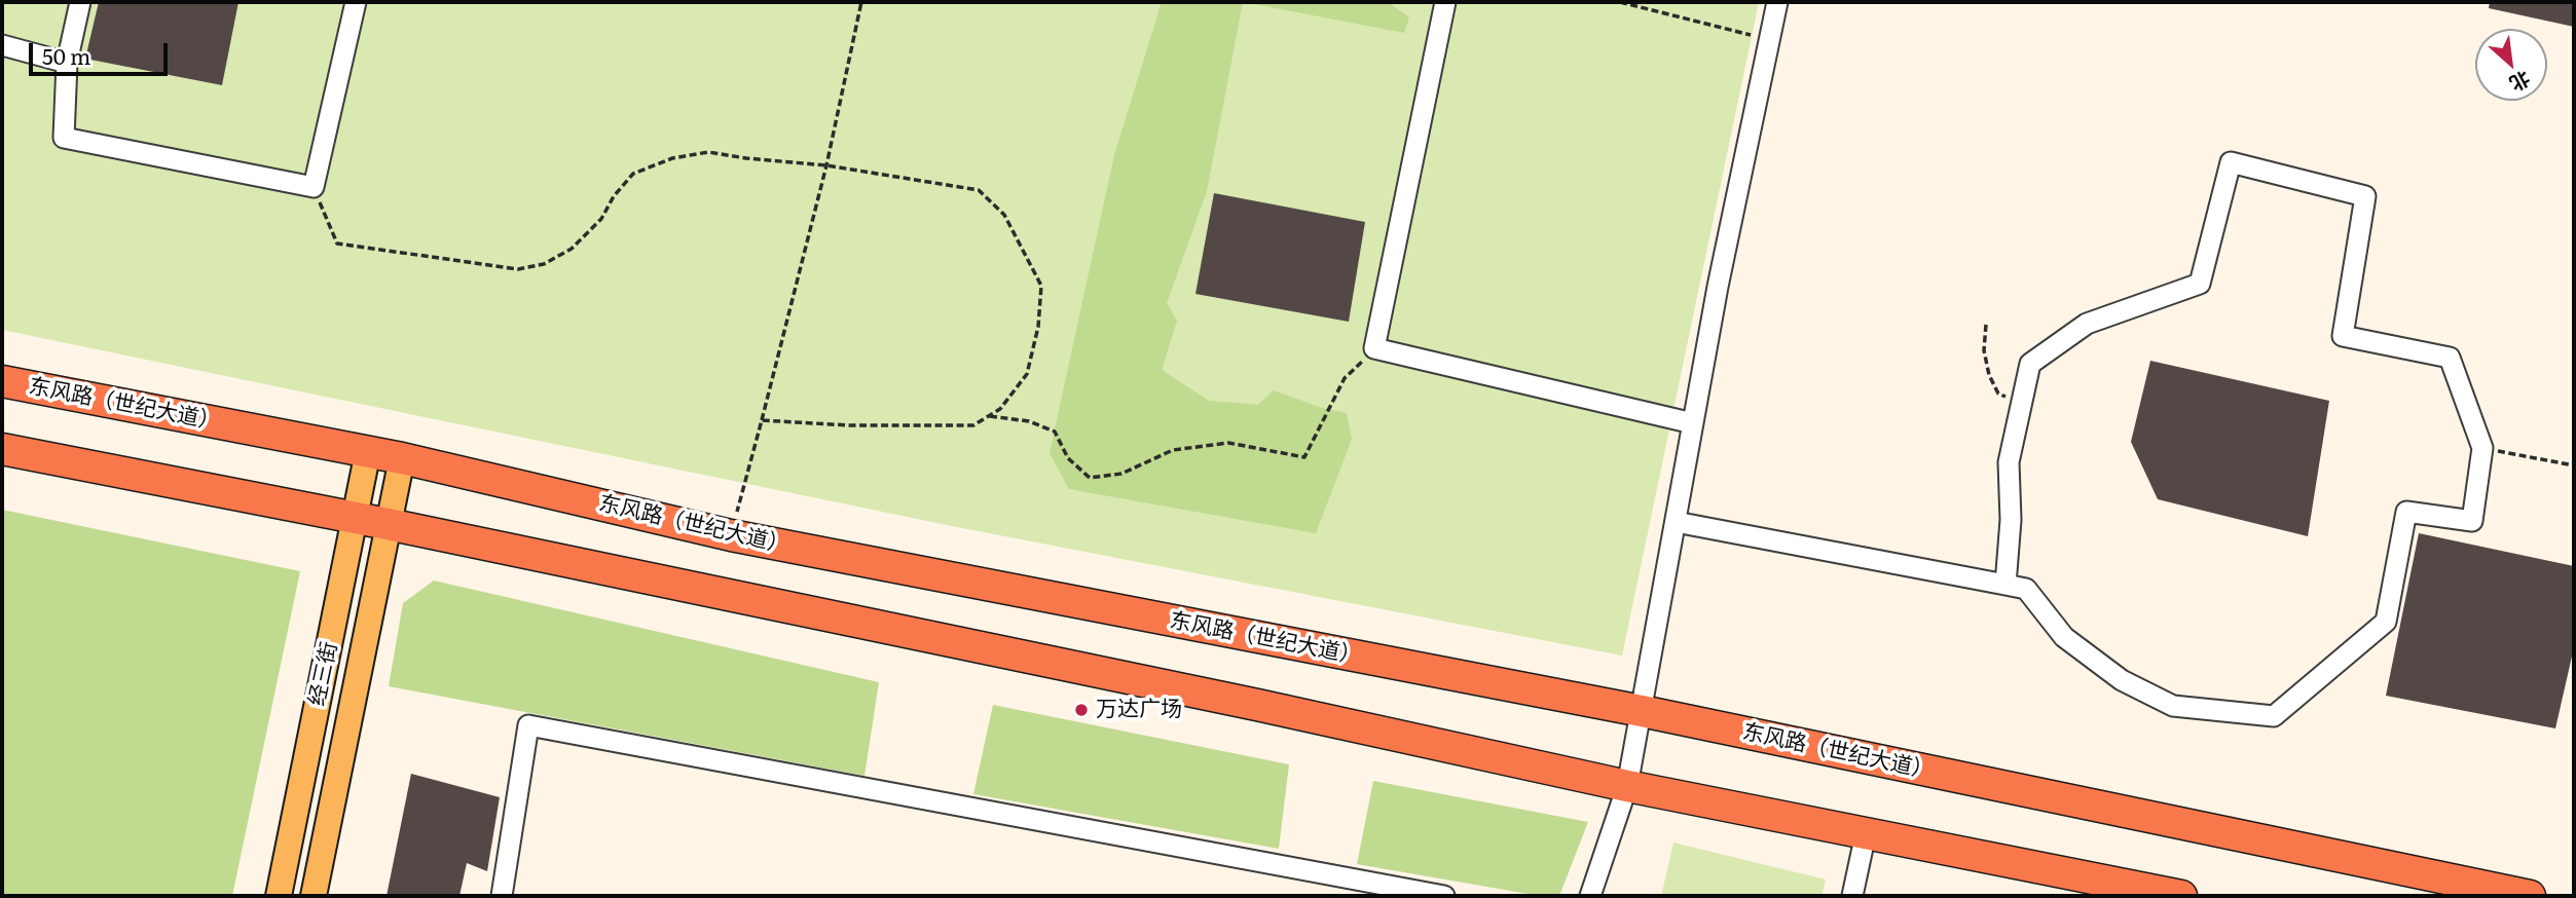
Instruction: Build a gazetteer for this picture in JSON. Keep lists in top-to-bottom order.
{
  "streets": {
    "highway": ["东风路（世纪大道）"],
    "main road": ["经三街"]
  },
  "crossings": [
    ["东风路（世纪大道）", "经三街"]
  ],
  "places": ["万达广场"],
  "scale_bar": "50 m",
  "north": "bottom right"
}
